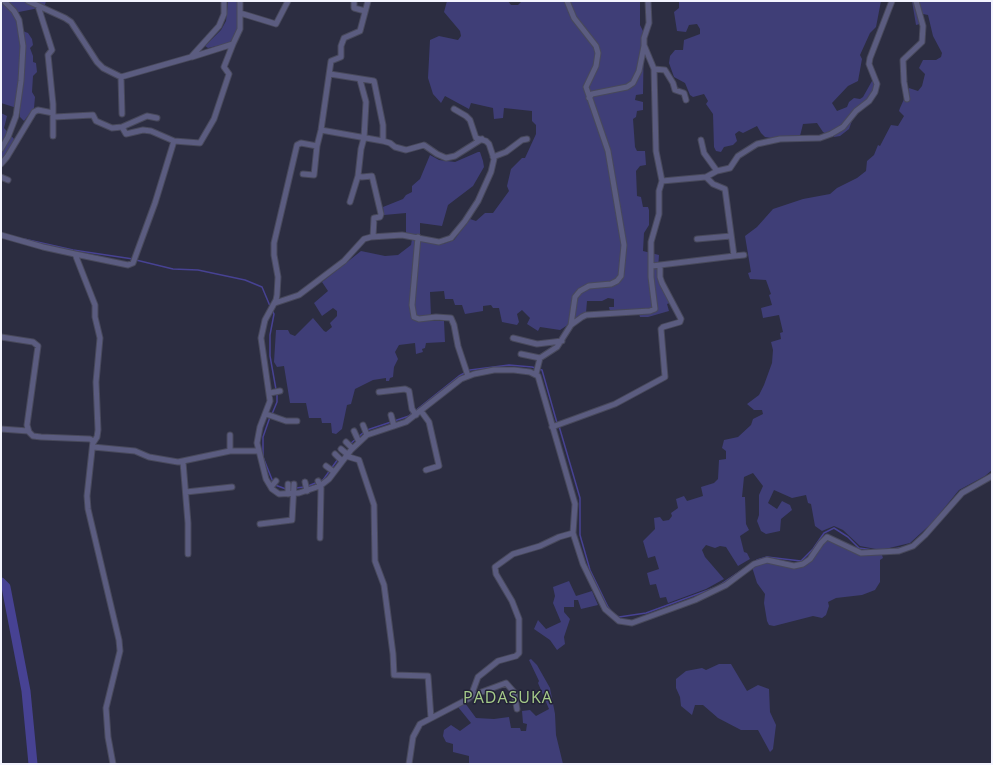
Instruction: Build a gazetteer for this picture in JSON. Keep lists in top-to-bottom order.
{
  "districts": ["PADASUKA"]
}
